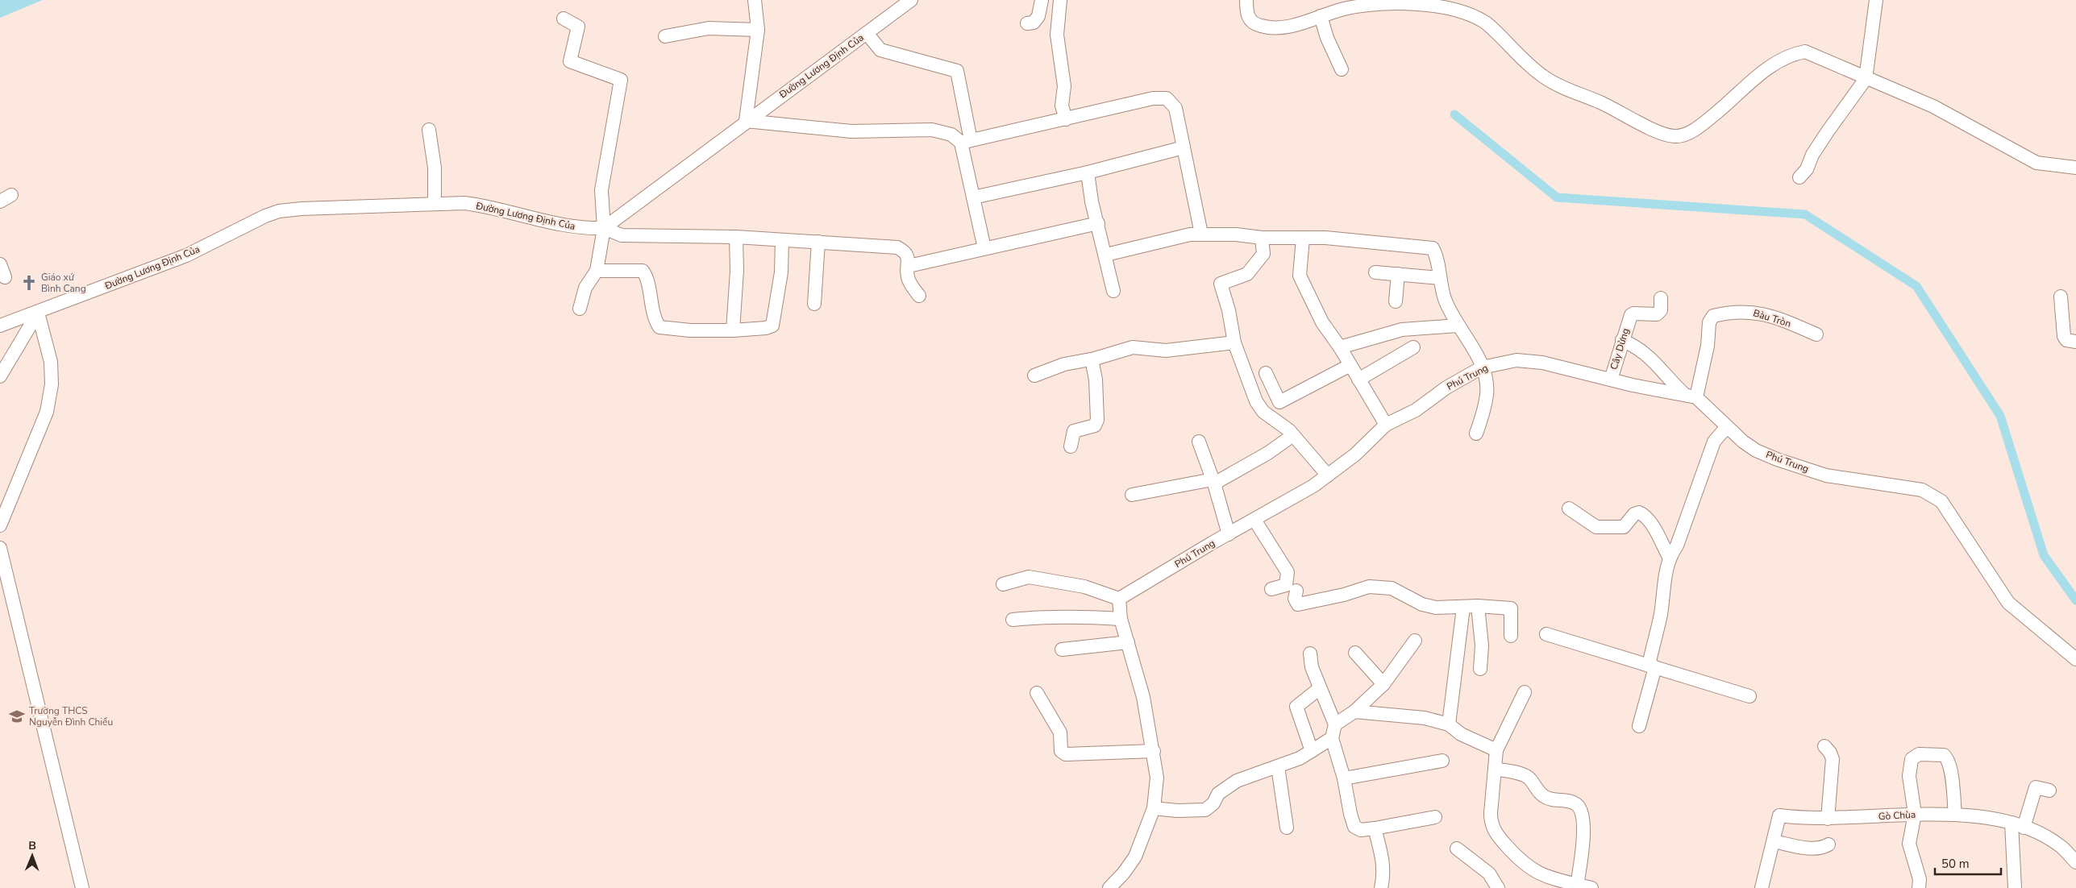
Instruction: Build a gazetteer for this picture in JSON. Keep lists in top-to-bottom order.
{
  "streets": {
    "street": [
      "Đường Lương Định Của",
      "Bàu Tròn",
      "Cây Dừng",
      "Phú Trung",
      "Gò Chùa"
    ]
  },
  "crossings": [
    ["Bàu Tròn", "Phú Trung"],
    ["Cây Dừng", "Phú Trung"]
  ],
  "places": {
    "church": ["Giáo xứ Bình Cang"],
    "school or university": ["Trường THCS Nguyễn Đình Chiểu"]
  },
  "scale_bar": "50 m",
  "north": "top"
}
